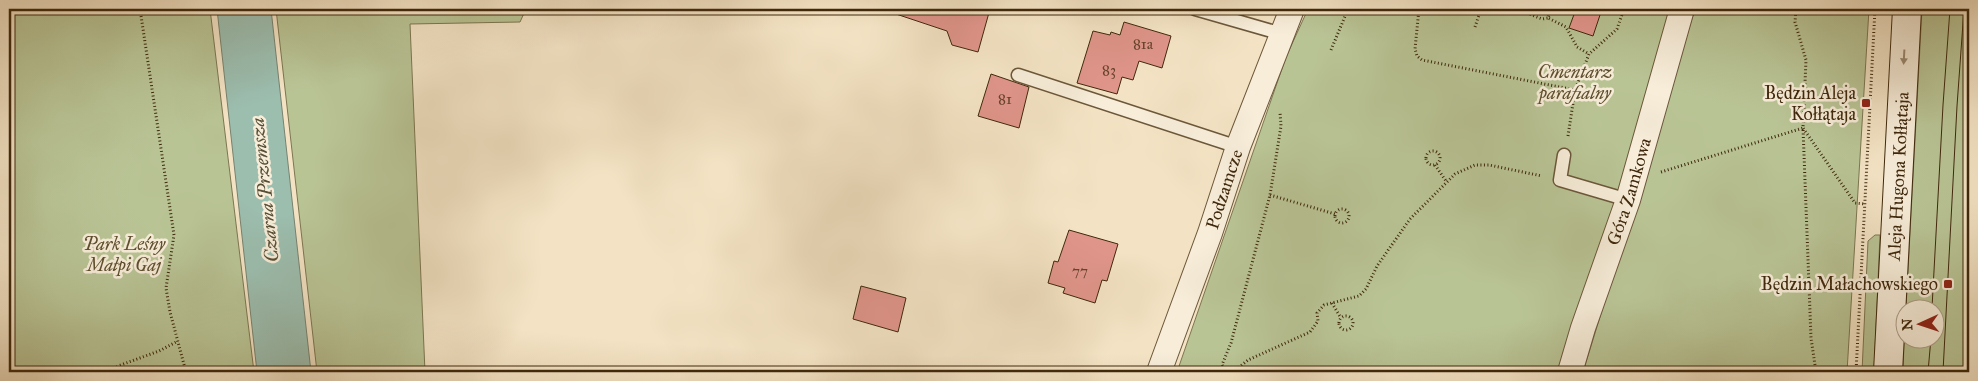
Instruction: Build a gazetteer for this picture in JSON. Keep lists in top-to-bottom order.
{
  "streets": {
    "main road": ["Aleja Hugona Kołłątaja"],
    "street": ["Podzamcze", "Góra Zamkowa"]
  },
  "one_way": ["Aleja Hugona Kołłątaja"],
  "water": ["Czarna Przemsza"],
  "parks": ["Cmentarz parafialny", "Park Leśny Małpi Gaj"],
  "places": {
    "transit": ["Będzin Aleja Kołłątaja", "Będzin Małachowskiego"]
  },
  "house_numbers": [
    "81a",
    "83",
    "81",
    "77"
  ],
  "north": "left"
}
